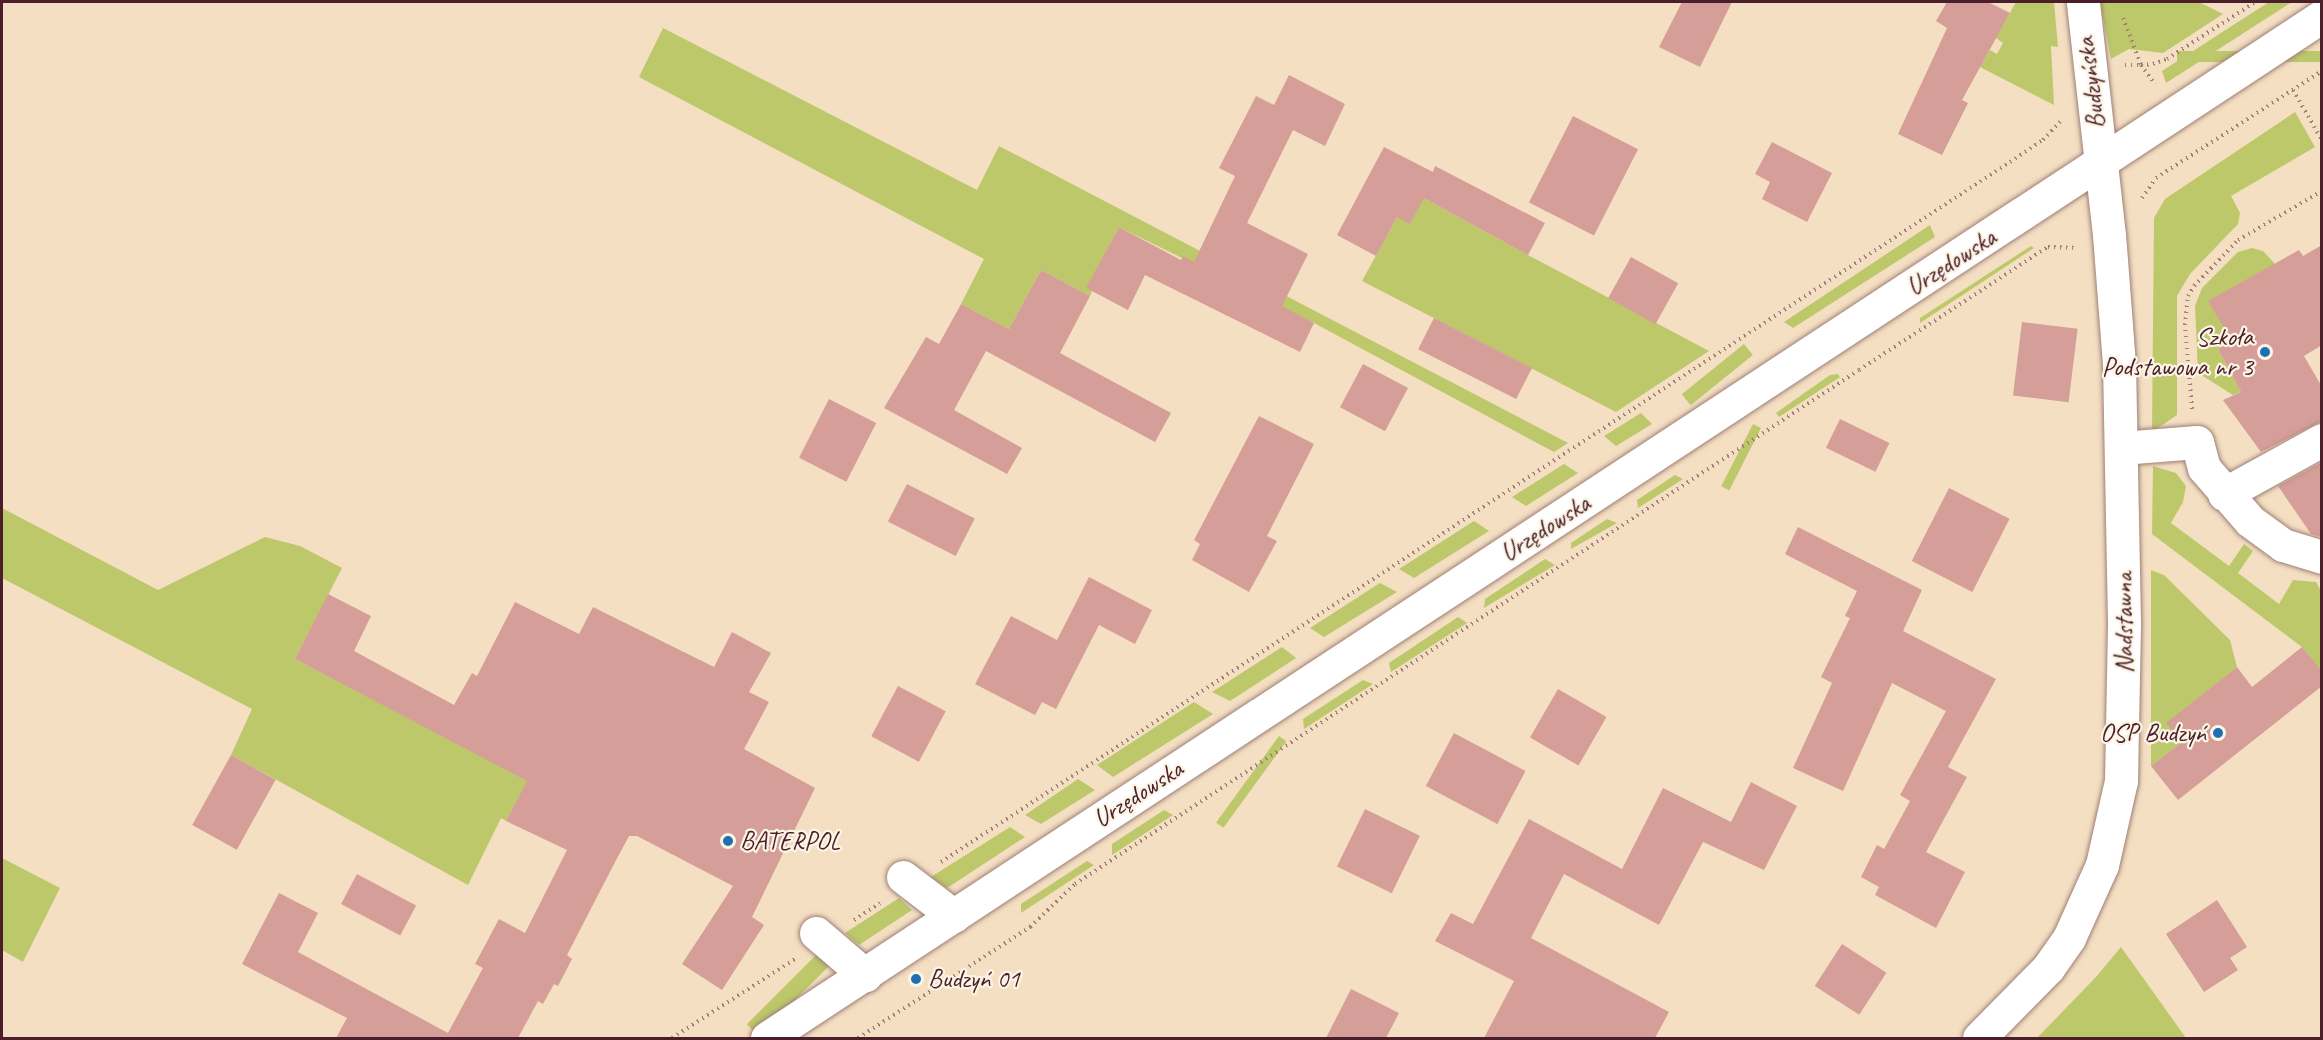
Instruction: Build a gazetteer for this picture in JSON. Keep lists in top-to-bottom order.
{
  "streets": {
    "street": ["Budzyńska", "Urzędowska", "Nadstawna"]
  },
  "crossings": [
    ["Budzyńska", "Urzędowska"],
    ["Budzyńska", "Nadstawna"],
    ["Urzędowska", "Nadstawna"]
  ],
  "places": [
    "Szkoła Podstawowa nr 3",
    "OSP Budzyń",
    "BATERPOL",
    "Budzyń 01"
  ]
}
